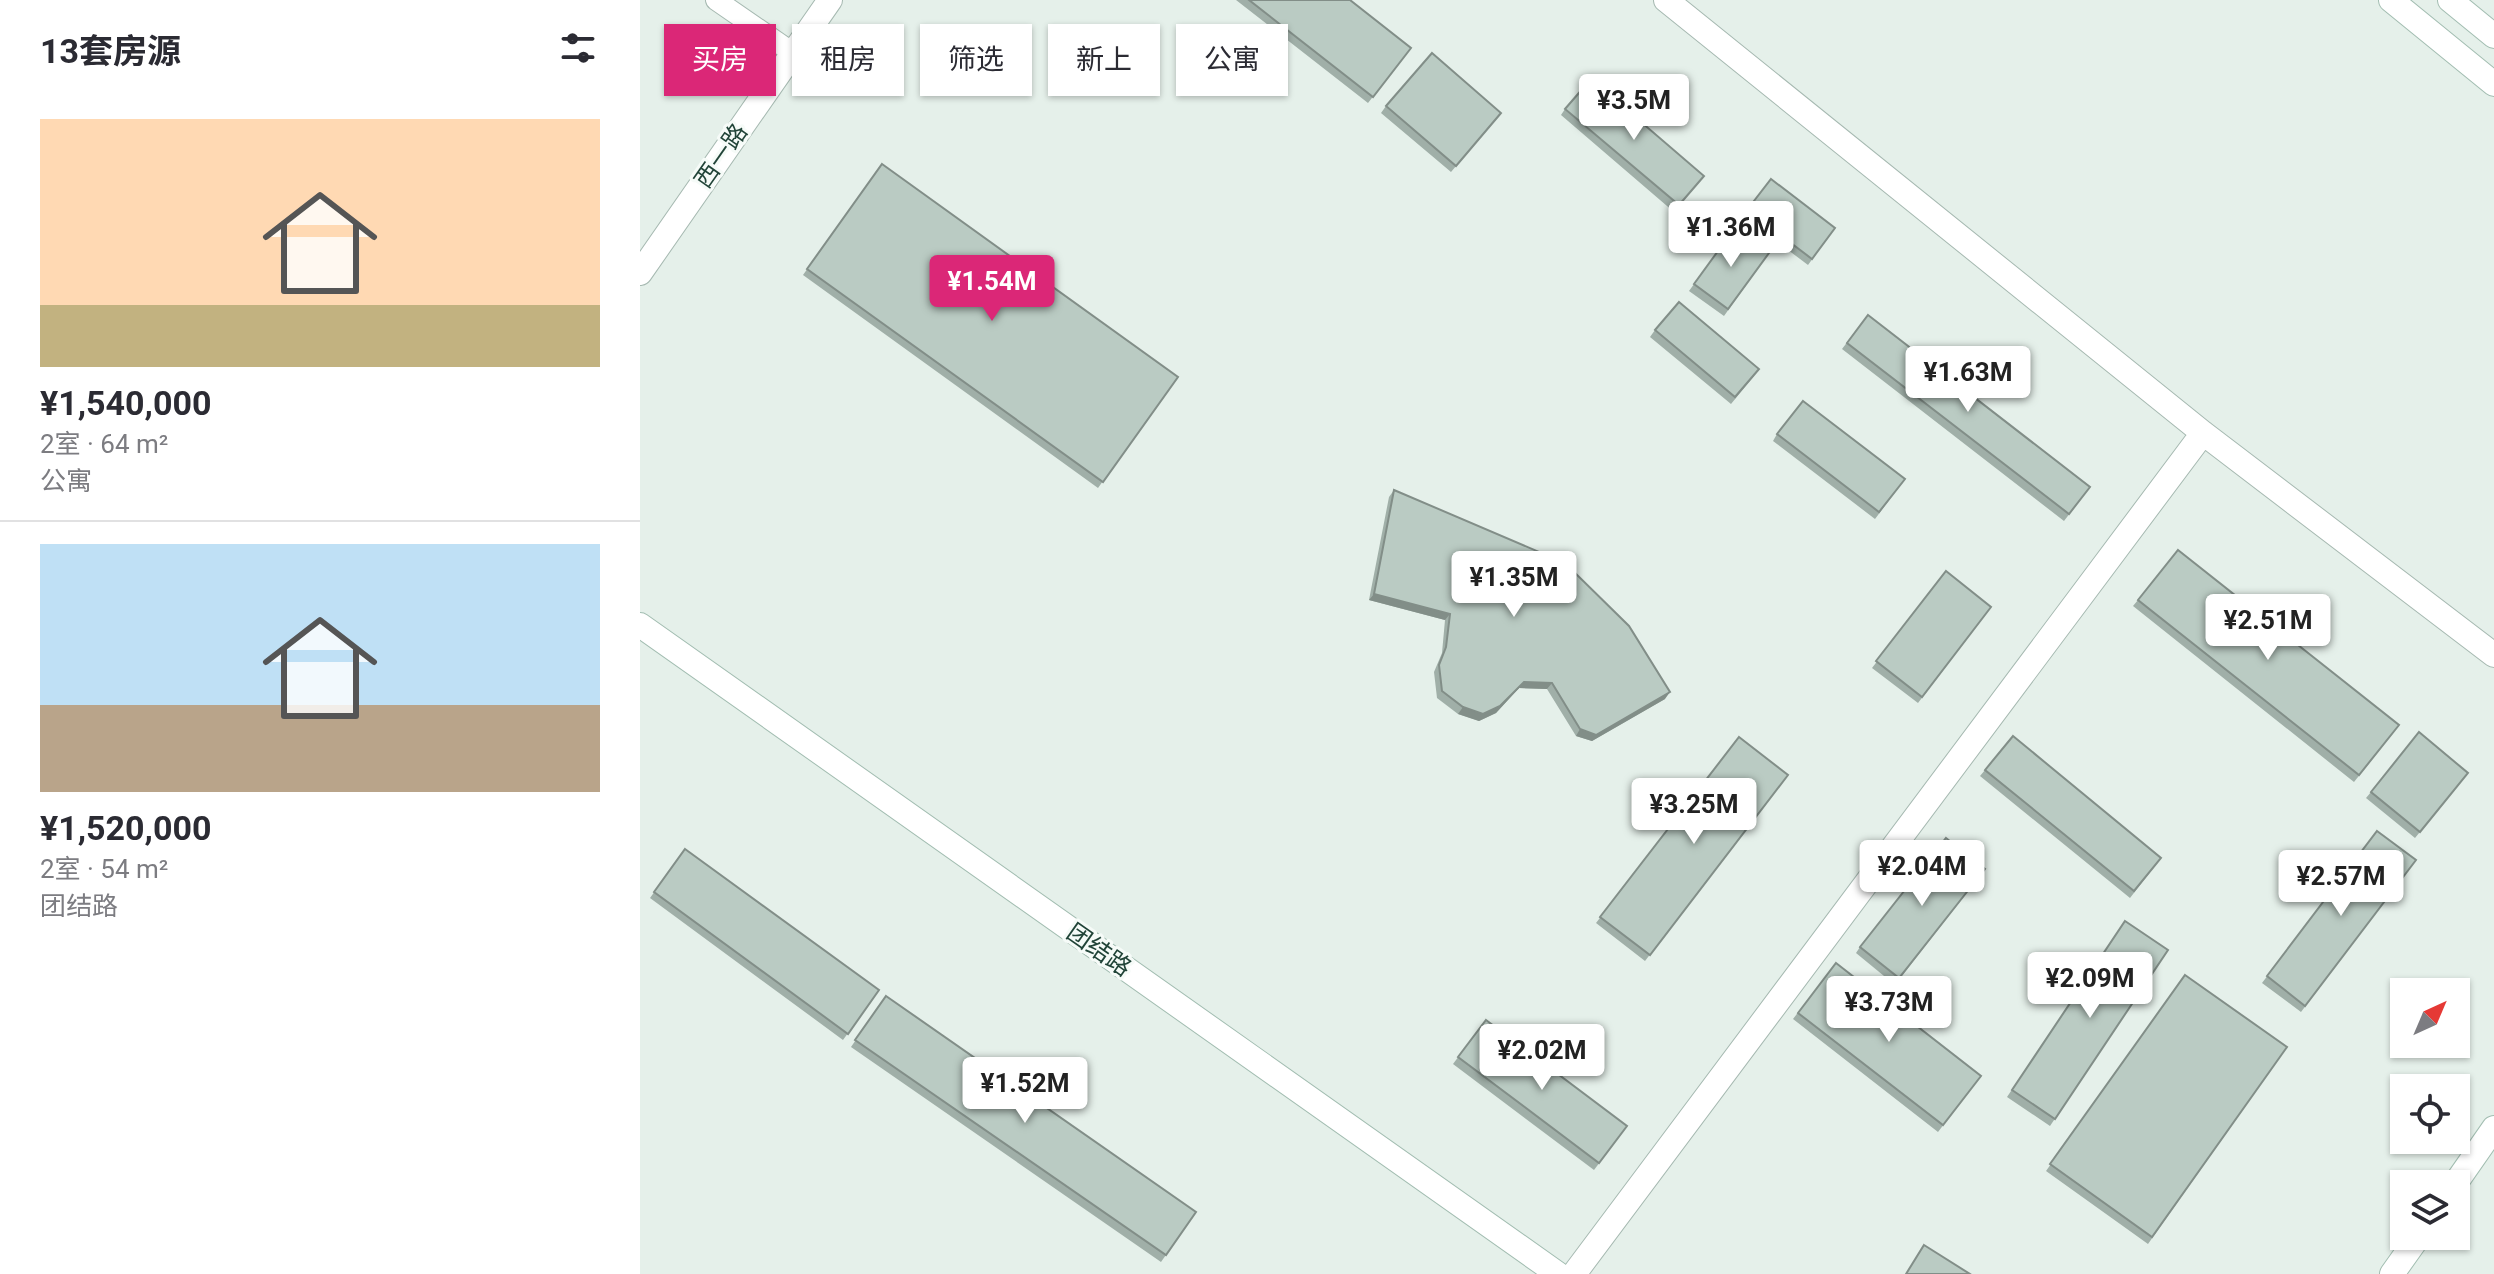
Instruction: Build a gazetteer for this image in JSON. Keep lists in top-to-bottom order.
{
  "streets": {
    "street": ["西一路", "团结路"]
  },
  "north": "top right",
  "page": {
    "heading": "13套房源",
    "chip": [
      "买房",
      "租房",
      "筛选",
      "新上",
      "公寓"
    ],
    "price": [
      "¥3.5M",
      "¥1.36M",
      "¥1.54M",
      "¥1.63M",
      "¥1.35M",
      "¥2.51M",
      "¥3.25M",
      "¥2.04M",
      "¥2.57M",
      "¥2.09M",
      "¥3.73M",
      "¥2.02M",
      "¥1.52M"
    ],
    "list": [
      {
        "name": "¥1,540,000",
        "note": "2室 · 64 m² · 公寓"
      },
      {
        "name": "¥1,520,000",
        "note": "2室 · 54 m² · 团结路"
      }
    ]
  }
}
